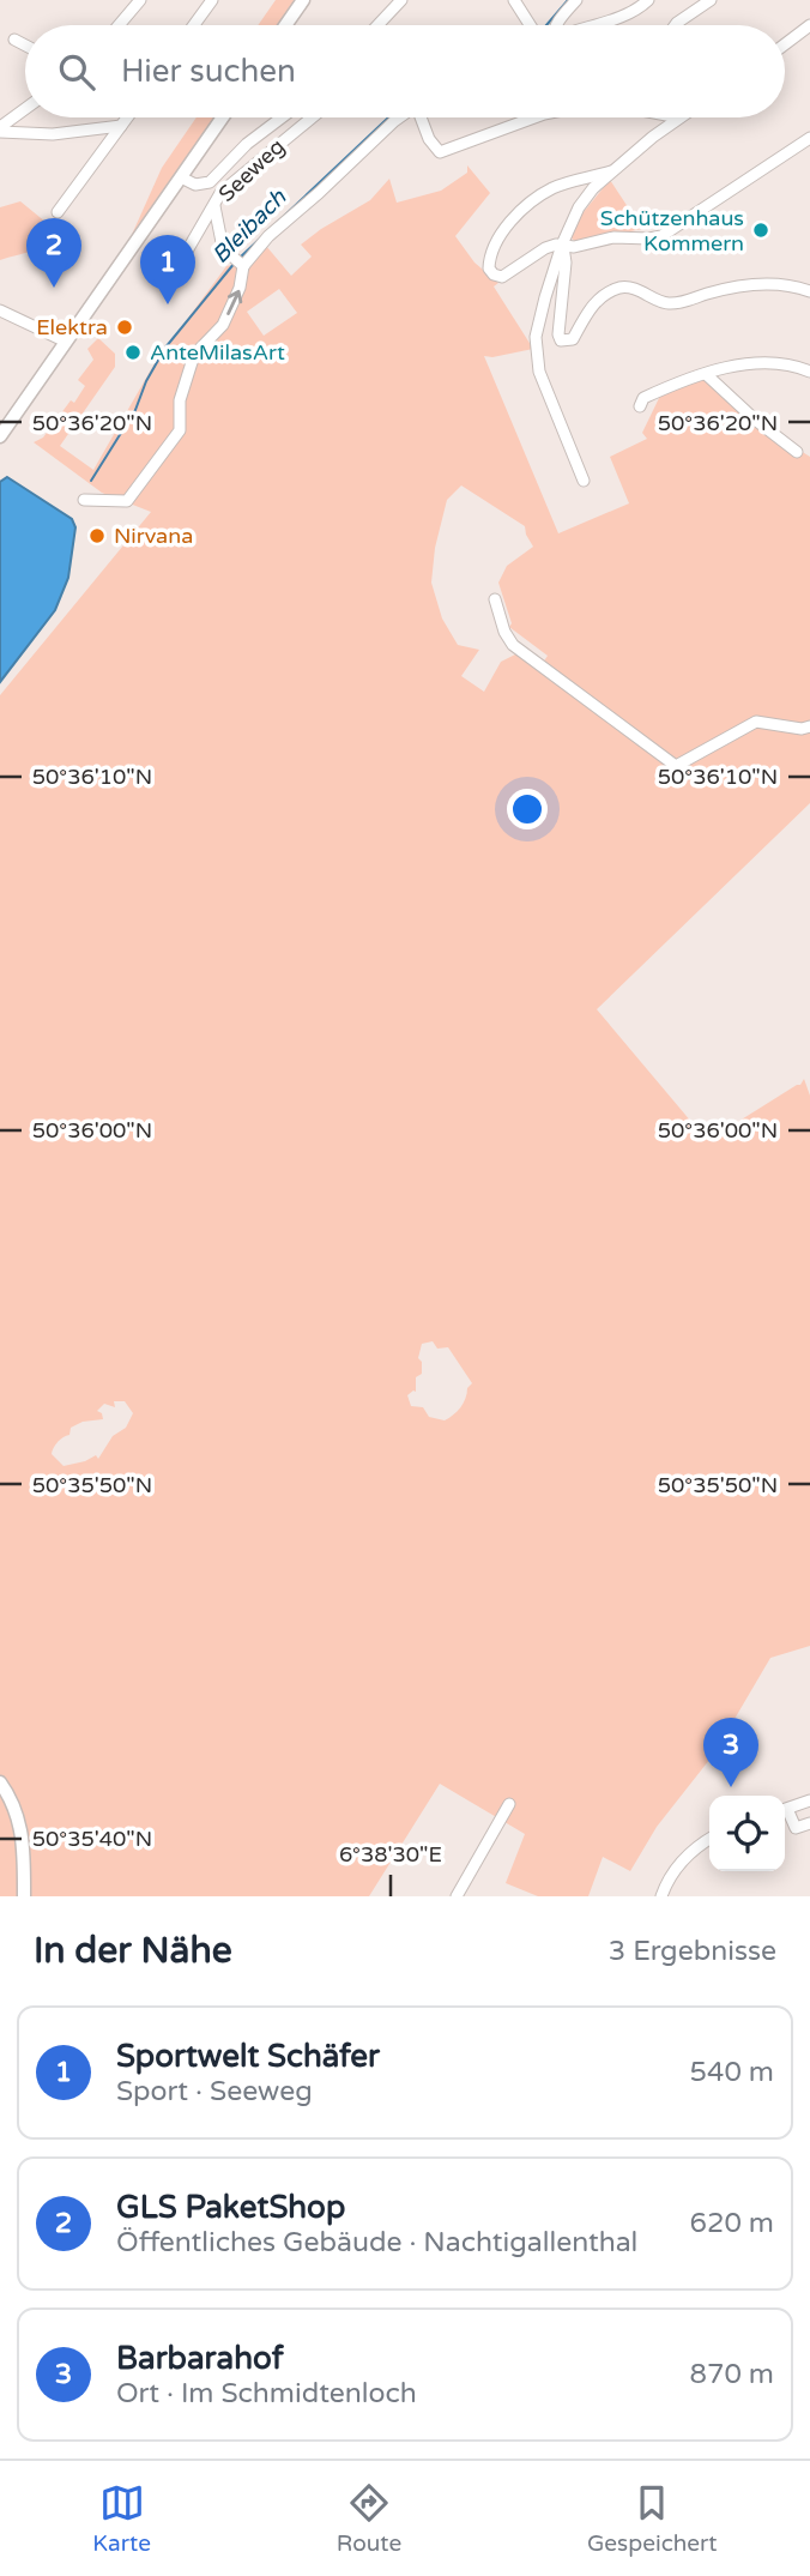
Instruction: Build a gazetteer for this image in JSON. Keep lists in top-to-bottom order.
{
  "streets": {
    "street": ["Seeweg"]
  },
  "water": ["Bleibach"],
  "places": [
    "Schützenhaus Kommern",
    "Elektra",
    "AnteMilasArt",
    "Nirvana"
  ],
  "page": {
    "search": "Hier suchen",
    "pins": ["2", "1", "3"],
    "heading": ["In der Nähe", "3 Ergebnisse"],
    "list": [
      {
        "mark": "1",
        "name": "Sportwelt Schäfer",
        "note": "Sport · Seeweg",
        "value": "540 m"
      },
      {
        "mark": "2",
        "name": "GLS PaketShop",
        "note": "Öffentliches Gebäude · Nachtigallenthal",
        "value": "620 m"
      },
      {
        "mark": "3",
        "name": "Barbarahof",
        "note": "Ort · Im Schmidtenloch",
        "value": "870 m"
      }
    ],
    "nav": ["Karte", "Route", "Gespeichert"]
  },
  "coordinates": [
    "50°36'20\"N",
    "50°36'10\"N",
    "50°36'00\"N",
    "50°35'50\"N",
    "50°35'40\"N",
    "6°38'30\"E"
  ]
}
